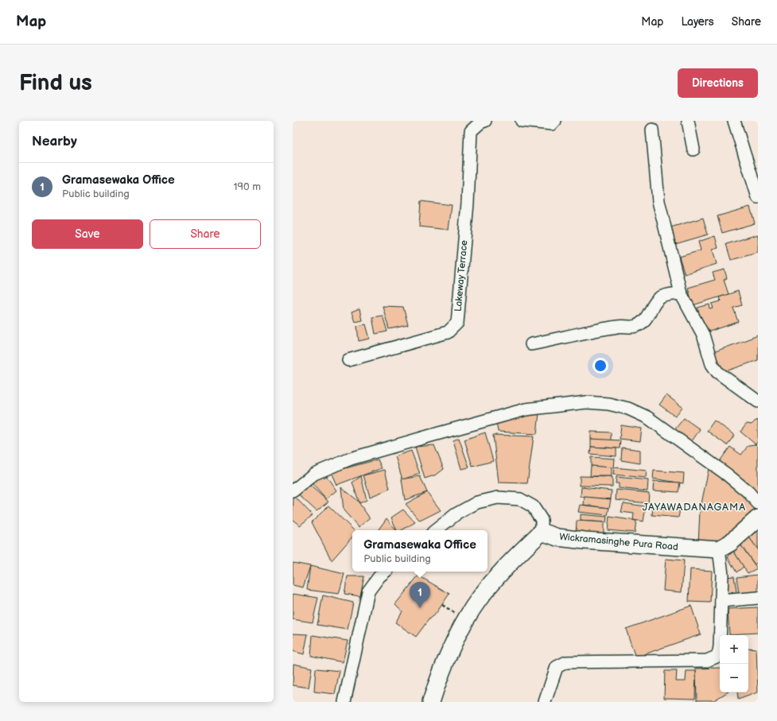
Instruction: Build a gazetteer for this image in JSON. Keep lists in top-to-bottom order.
{
  "streets": {
    "street": ["Lakeway Terrace", "Wickramasinghe Pura Road"]
  },
  "districts": ["JAYAWADANAGAMA"],
  "page": {
    "header": "Map",
    "nav": ["Map", "Layers", "Share"],
    "buttons": [
      "Directions",
      ["Save", "Share"]
    ],
    "title": "Find us",
    "heading": "Nearby",
    "list": [
      {
        "mark": "1",
        "name": "Gramasewaka Office",
        "note": "Public building",
        "value": "190 m"
      }
    ],
    "popup": ["Gramasewaka Office", "Public building"],
    "pins": "1",
    "map_buttons": ["+", "−"]
  }
}
